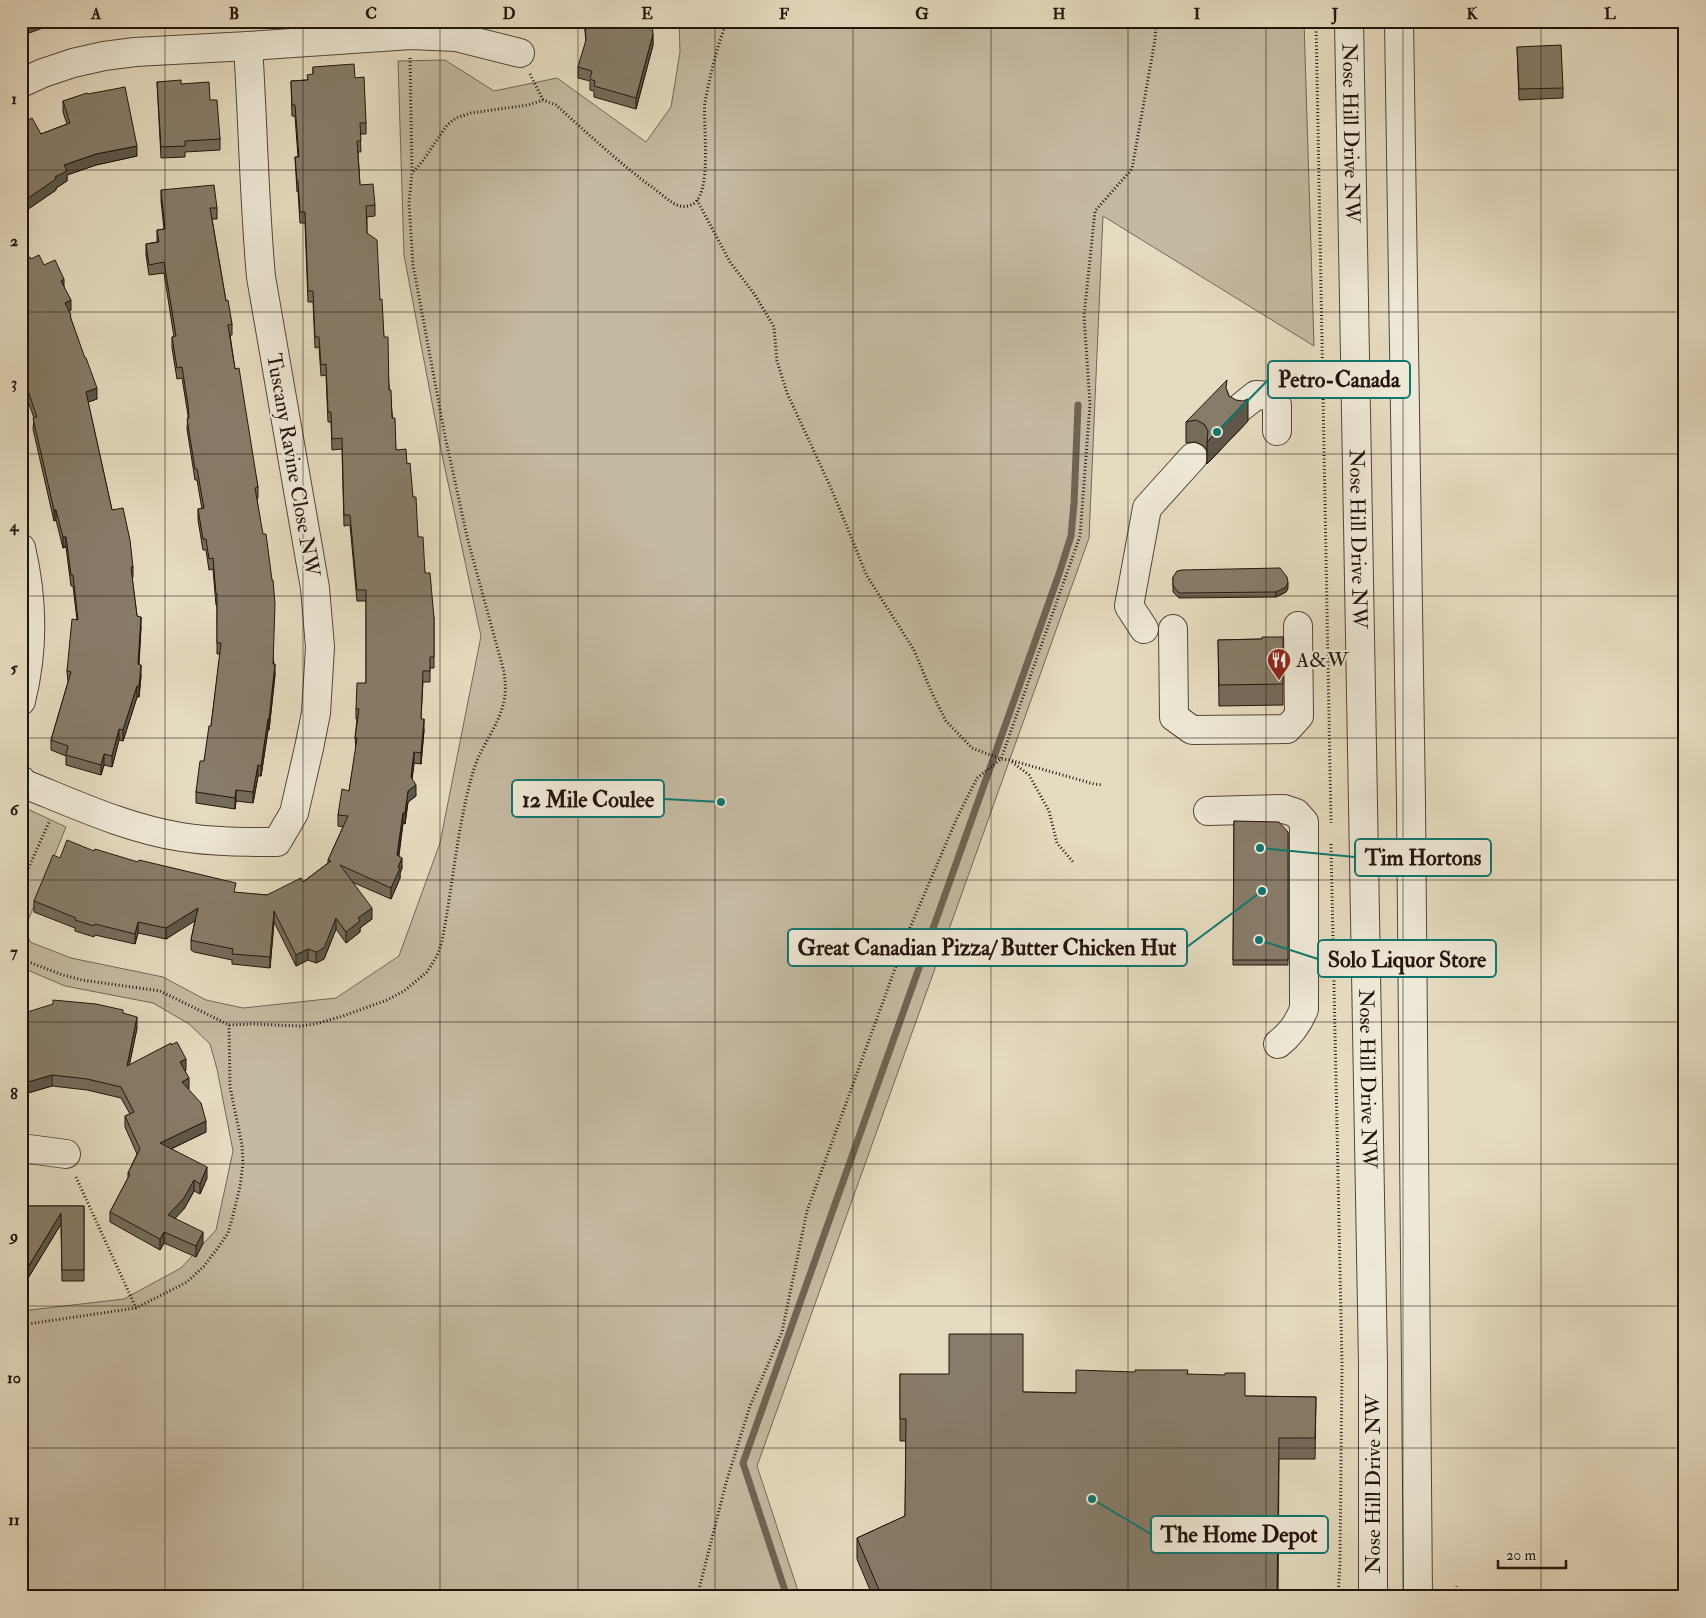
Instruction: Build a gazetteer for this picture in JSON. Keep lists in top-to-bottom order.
{
  "streets": {
    "street": ["Nose Hill Drive NW", "Tuscany Ravine Close NW"]
  },
  "places": {
    "other": [
      "Petro-Canada",
      "12 Mile Coulee",
      "Tim Hortons",
      "Great Canadian Pizza/ Butter Chicken Hut",
      "Solo Liquor Store",
      "The Home Depot"
    ],
    "restaurant": ["A&W"]
  },
  "scale_bar": "20 m",
  "grid": {
    "columns": [
      "A",
      "B",
      "C",
      "D",
      "E",
      "F",
      "G",
      "H",
      "I",
      "J",
      "K",
      "L"
    ],
    "rows": [
      "1",
      "2",
      "3",
      "4",
      "5",
      "6",
      "7",
      "8",
      "9",
      "10",
      "11"
    ]
  }
}
